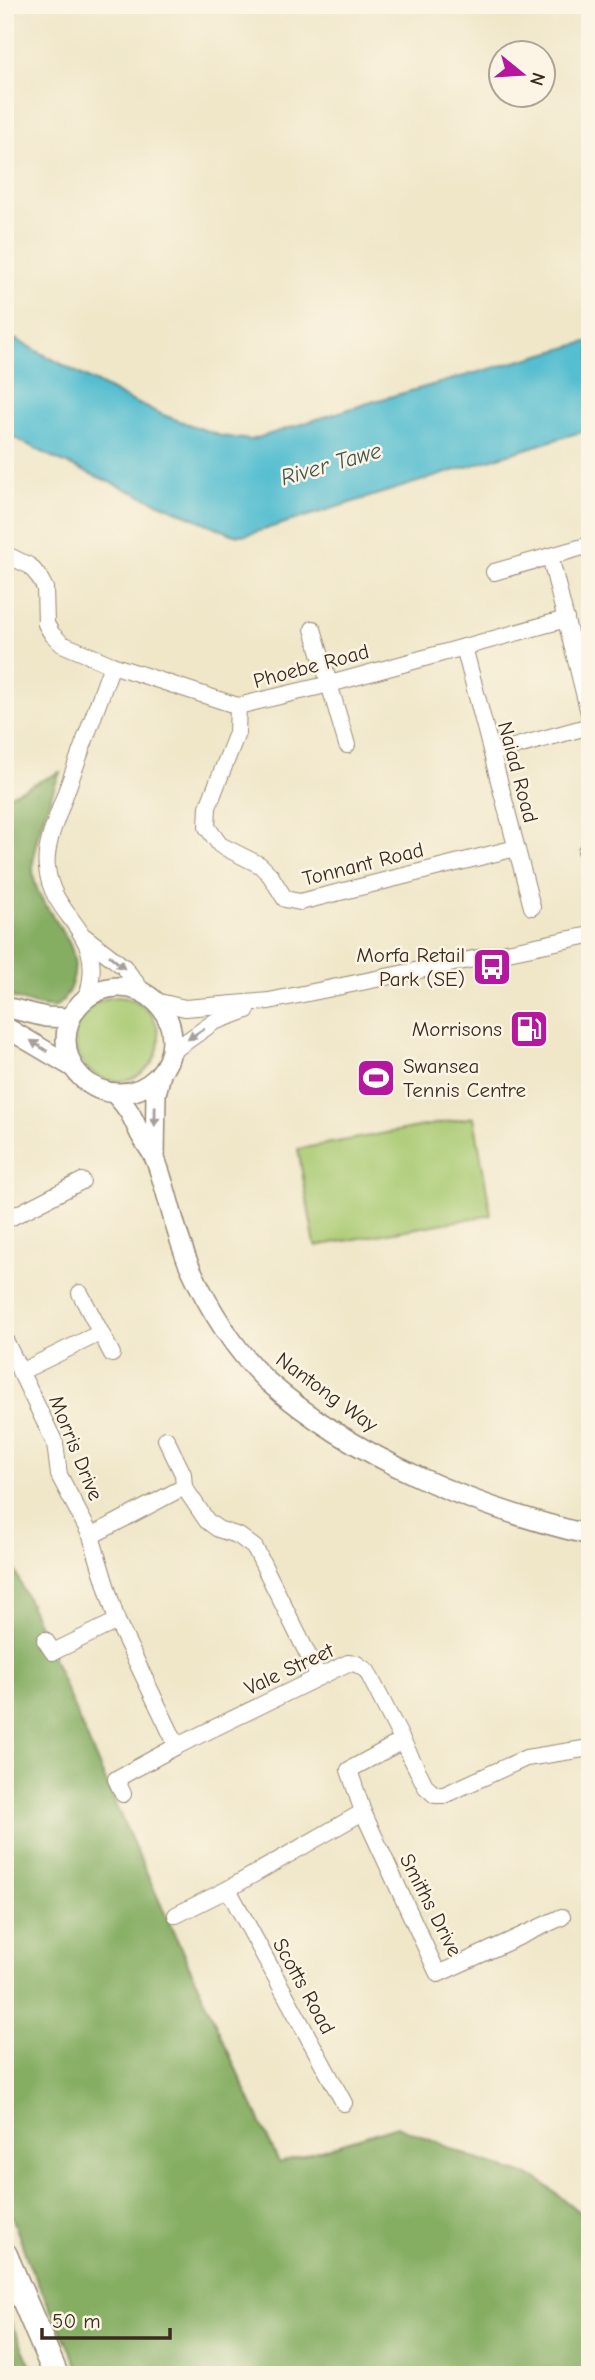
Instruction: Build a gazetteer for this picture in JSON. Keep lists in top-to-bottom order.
{
  "streets": {
    "street": [
      "Phoebe Road",
      "Naiad Road",
      "Tonnant Road",
      "Nantong Way",
      "Morris Drive",
      "Vale Street",
      "Smiths Drive",
      "Scotts Road"
    ]
  },
  "crossings": [
    ["Phoebe Road", "Naiad Road"],
    ["Phoebe Road", "Tonnant Road"],
    ["Naiad Road", "Tonnant Road"],
    ["Morris Drive", "Vale Street"]
  ],
  "water": ["River Tawe"],
  "places": {
    "bus stop": ["Morfa Retail Park (SE)"],
    "fuel station": ["Morrisons"],
    "sports": ["Swansea Tennis Centre"]
  },
  "scale_bar": "50 m",
  "north": "right"
}
